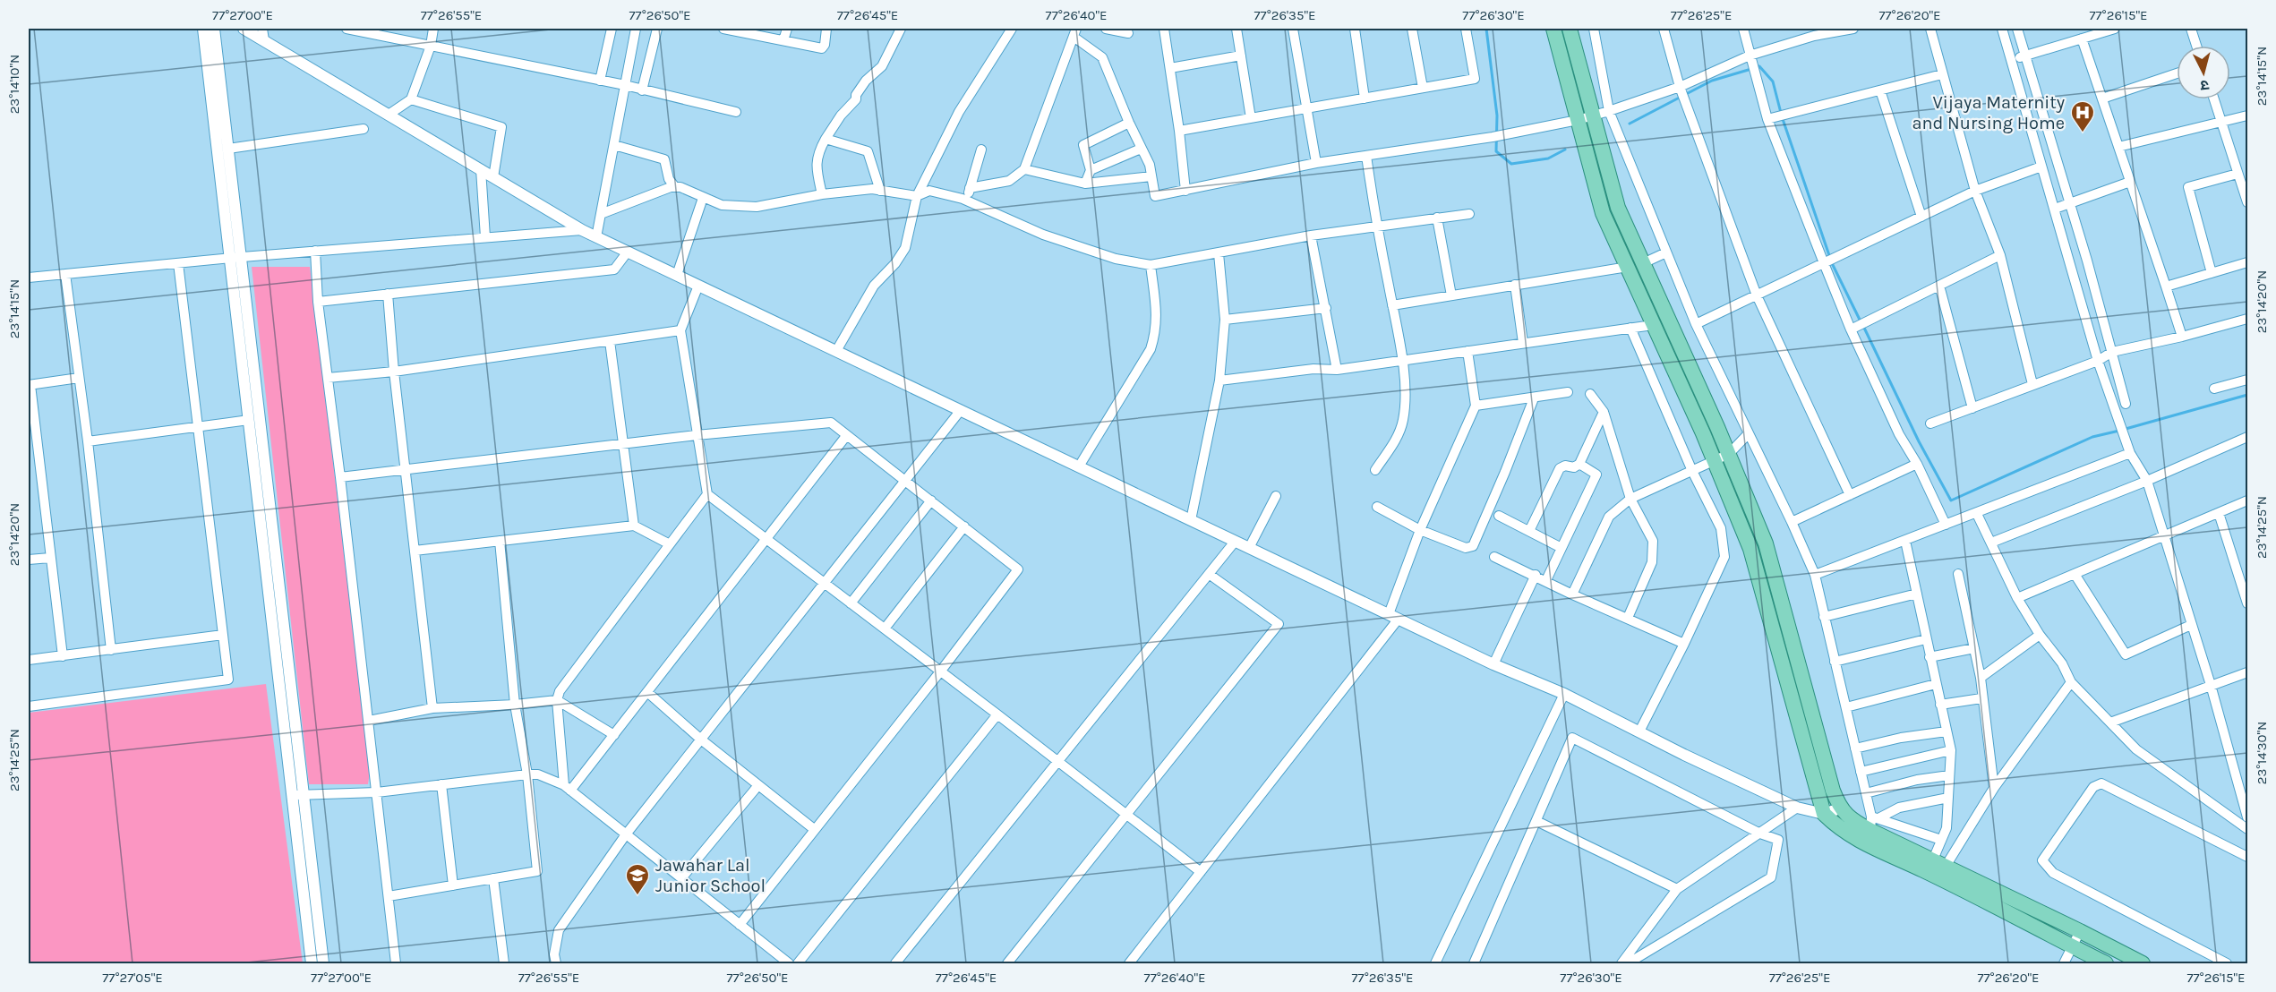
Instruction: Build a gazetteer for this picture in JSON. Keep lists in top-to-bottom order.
{
  "places": {
    "hospital": ["Vijaya Maternity and Nursing Home"],
    "school or university": ["Jawahar Lal Junior School"]
  },
  "north": "bottom",
  "coordinates": [
    "77°27'00\"E",
    "77°26'55\"E",
    "77°26'50\"E",
    "77°26'45\"E",
    "77°26'40\"E",
    "77°26'35\"E",
    "77°26'30\"E",
    "77°26'25\"E",
    "77°26'20\"E",
    "77°26'15\"E",
    "23°14'15\"N",
    "23°14'10\"N",
    "23°14'20\"N",
    "23°14'25\"N",
    "23°14'30\"N",
    "77°27'05\"E"
  ]
}
